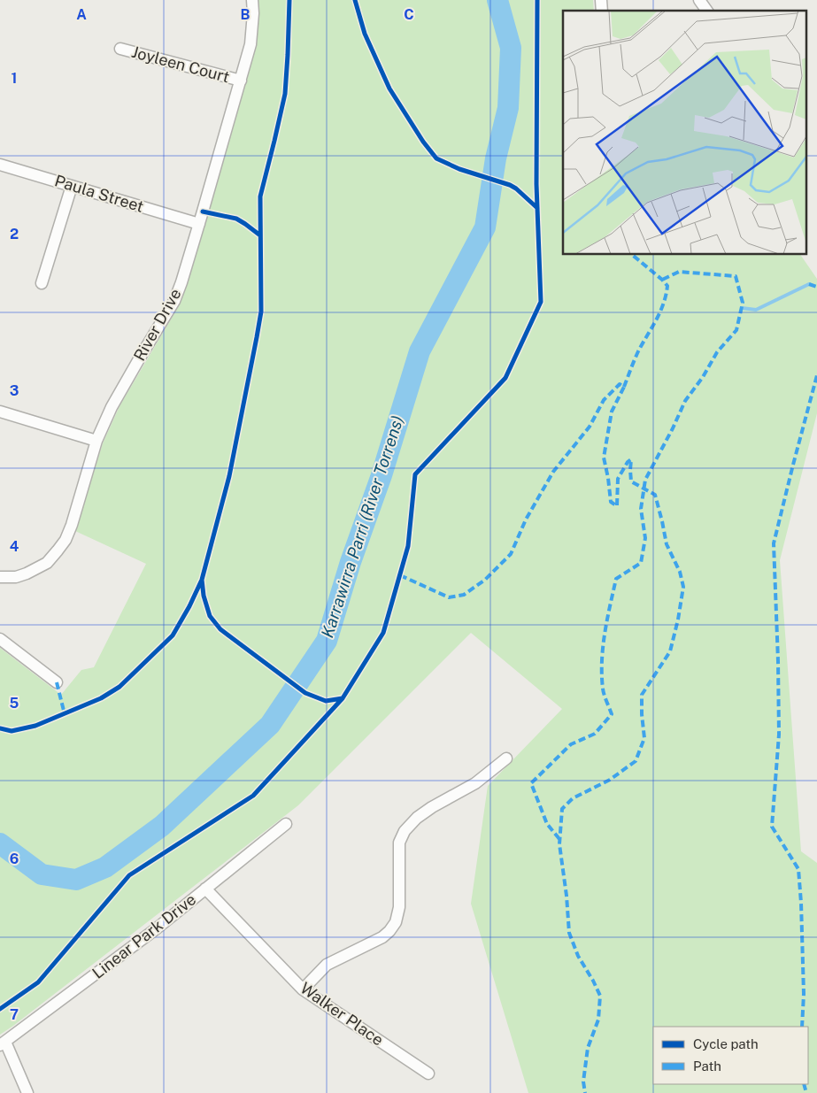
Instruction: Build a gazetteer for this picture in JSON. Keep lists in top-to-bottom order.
{
  "streets": {
    "street": [
      "Joyleen Court",
      "Paula Street",
      "River Drive",
      "Linear Park Drive",
      "Walker Place"
    ]
  },
  "crossings": [
    ["Joyleen Court", "River Drive"],
    ["Paula Street", "River Drive"],
    ["Linear Park Drive", "Walker Place"]
  ],
  "water": ["Karrawirra Parri (River Torrens)"],
  "legend": ["Cycle path", "Path"],
  "grid": {
    "columns": ["A", "B", "C"],
    "rows": [
      "1",
      "2",
      "3",
      "4",
      "5",
      "6",
      "7"
    ]
  }
}
